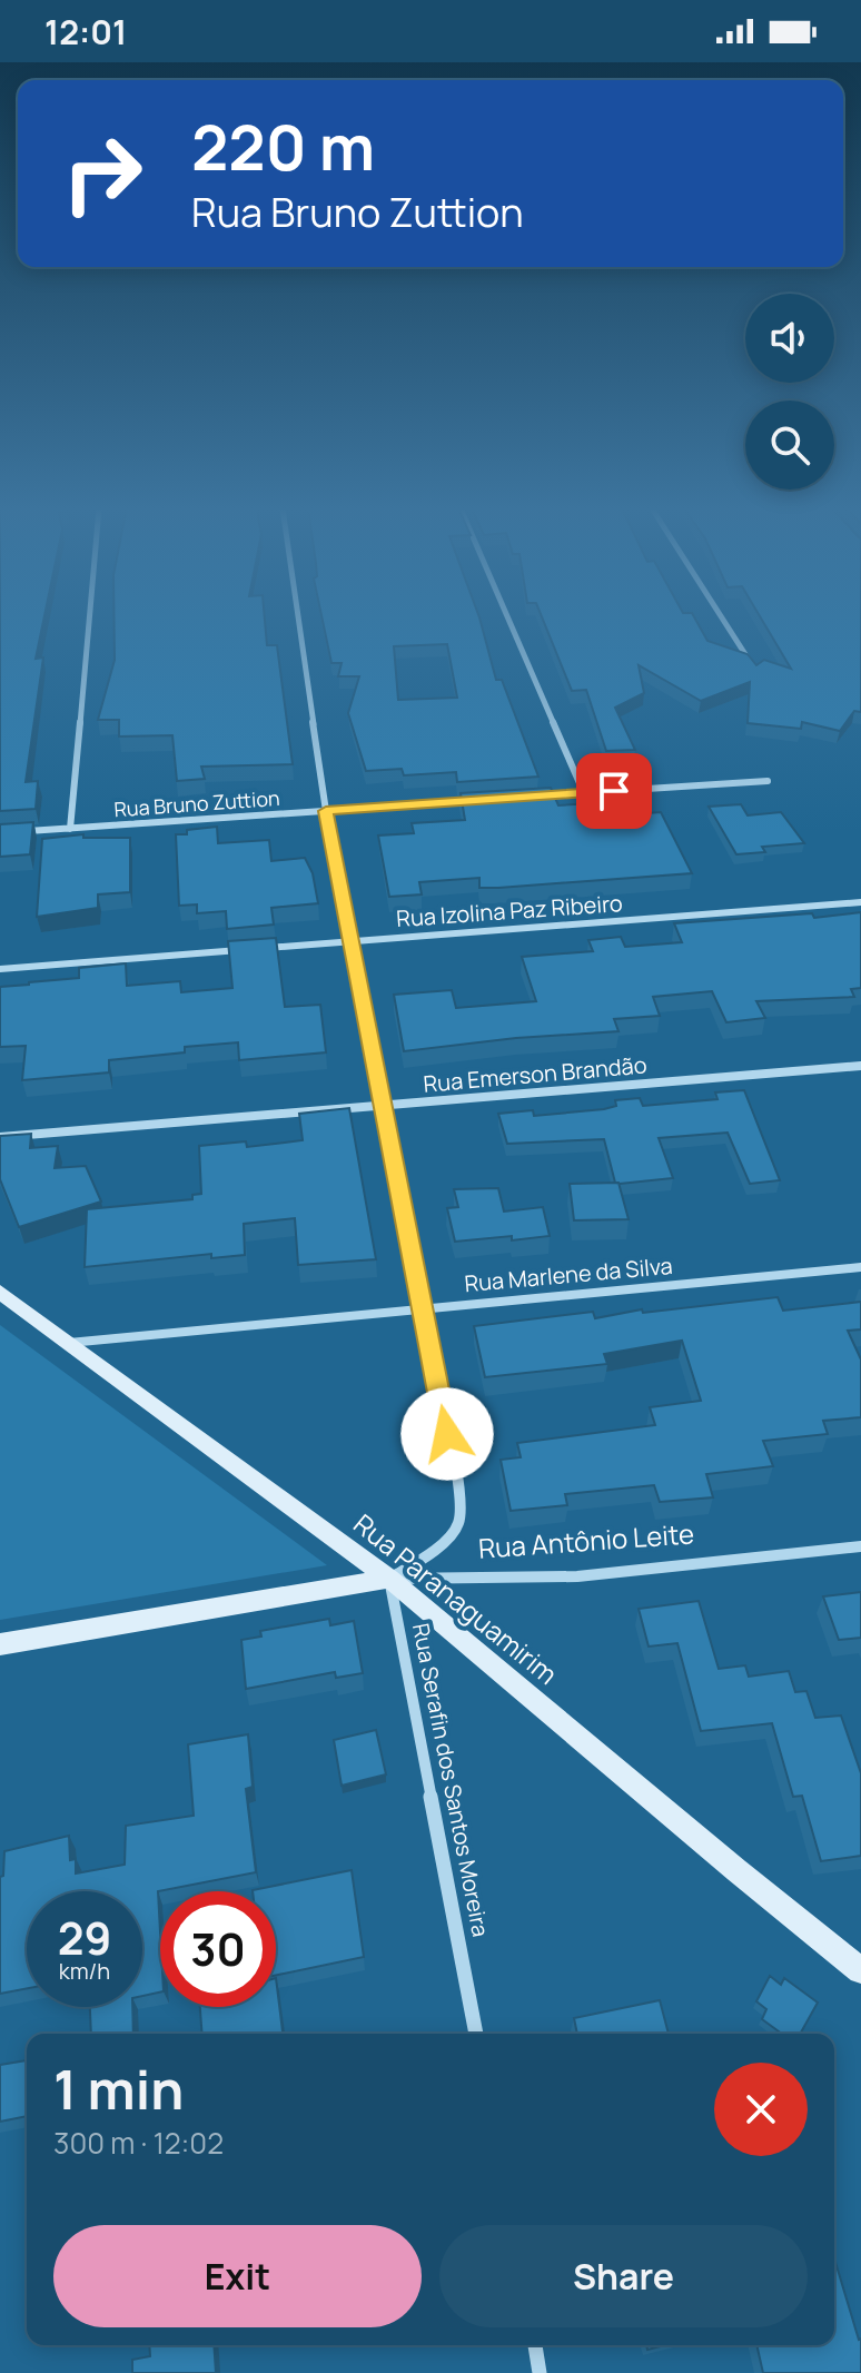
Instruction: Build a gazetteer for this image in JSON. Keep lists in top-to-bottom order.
{
  "streets": {
    "street": [
      "Rua Bruno Zuttion",
      "Rua Izolina Paz Ribeiro",
      "Rua Emerson Brandão",
      "Rua Marlene da Silva",
      "Rua Antônio Leite",
      "Rua Paranaguamirim",
      "Rua Serafin dos Santos Moreira"
    ]
  },
  "crossings": [
    ["Rua Marlene da Silva", "Rua Paranaguamirim"],
    ["Rua Antônio Leite", "Rua Paranaguamirim"],
    ["Rua Antônio Leite", "Rua Serafin dos Santos Moreira"],
    ["Rua Paranaguamirim", "Rua Serafin dos Santos Moreira"]
  ],
  "page": {
    "status": "12:01",
    "turn": ["220 m", "Rua Bruno Zuttion"],
    "speed": "29 km/h",
    "limit": "30",
    "heading": ["1 min", "300 m · 12:02"],
    "buttons": ["Exit", "Share"]
  }
}
